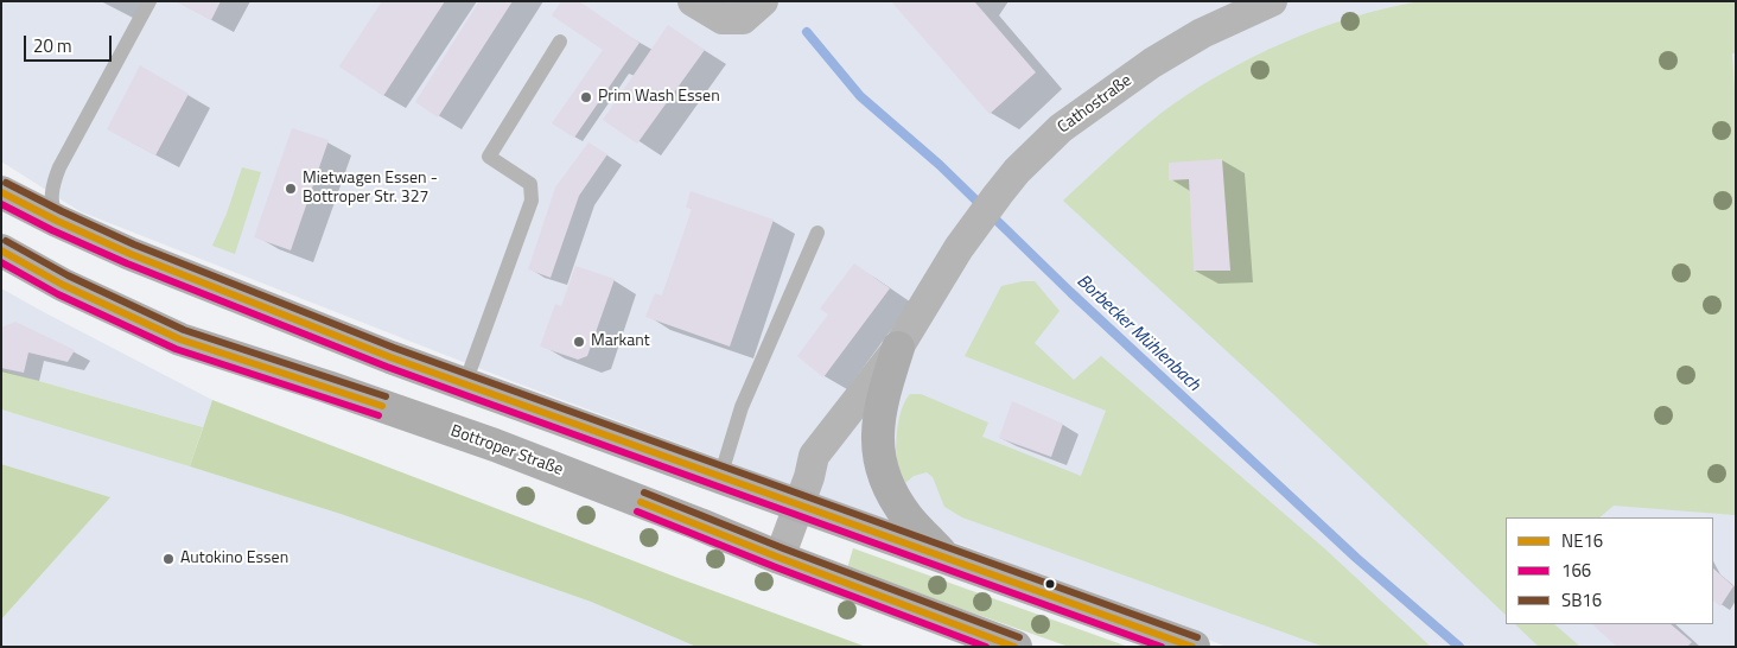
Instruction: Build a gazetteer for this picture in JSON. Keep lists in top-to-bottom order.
{
  "streets": {
    "main road": ["Bottroper Straße"],
    "street": ["Cathostraße"]
  },
  "crossings": [
    ["Cathostraße", "Bottroper Straße"]
  ],
  "water": ["Borbecker Mühlenbach"],
  "places": [
    "Prim Wash Essen",
    "Mietwagen Essen - Bottroper Str. 327",
    "Markant",
    "Autokino Essen"
  ],
  "lines": ["transit line SB16", "transit line NE16", "transit line 166"],
  "legend": ["NE16", "166", "SB16"],
  "scale_bar": "20 m"
}
